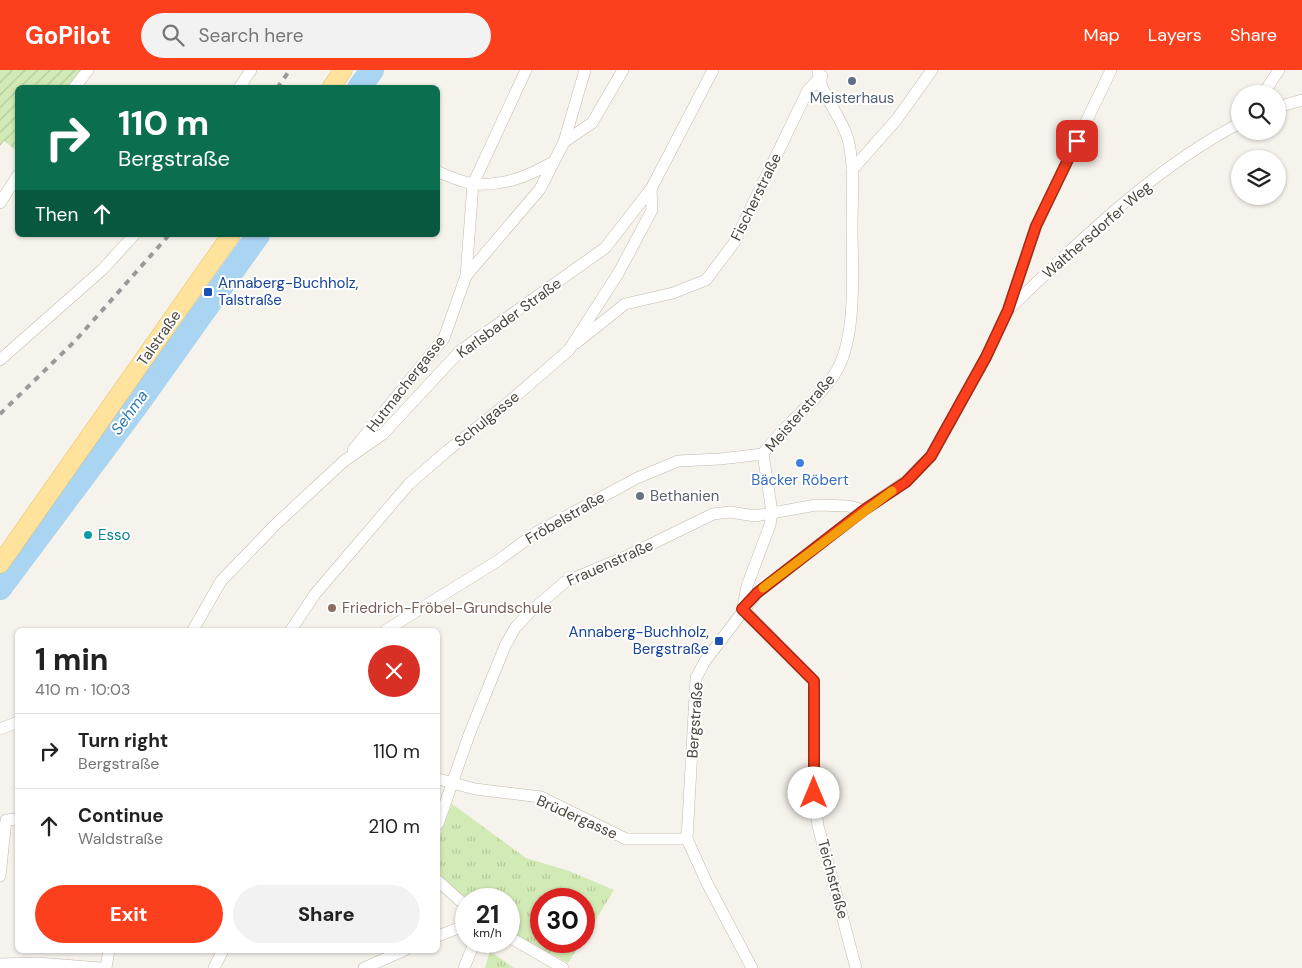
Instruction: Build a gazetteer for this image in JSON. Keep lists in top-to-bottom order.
{
  "streets": {
    "main road": ["Talstraße"],
    "street": [
      "Fischerstraße",
      "Walthersdorfer Weg",
      "Karlsbader Straße",
      "Hutmachergasse",
      "Meisterstraße",
      "Schulgasse",
      "Fröbelstraße",
      "Frauenstraße",
      "Bergstraße",
      "Brüdergasse",
      "Teichstraße"
    ]
  },
  "crossings": [
    ["Fischerstraße", "Meisterstraße"],
    ["Fischerstraße", "Schulgasse"],
    ["Walthersdorfer Weg", "Bergstraße"],
    ["Karlsbader Straße", "Hutmachergasse"],
    ["Karlsbader Straße", "Schulgasse"],
    ["Meisterstraße", "Fröbelstraße"],
    ["Meisterstraße", "Frauenstraße"],
    ["Meisterstraße", "Bergstraße"],
    ["Meisterstraße", "Teichstraße"],
    ["Frauenstraße", "Bergstraße"],
    ["Frauenstraße", "Brüdergasse"],
    ["Bergstraße", "Brüdergasse"],
    ["Bergstraße", "Teichstraße"]
  ],
  "water": ["Sehma"],
  "places": {
    "other": [
      "Meisterhaus",
      "Bäcker Röbert",
      "Bethanien",
      "Esso",
      "Friedrich-Fröbel-Grundschule"
    ],
    "transit": ["Annaberg-Buchholz, Talstraße", "Annaberg-Buchholz, Bergstraße"]
  },
  "page": {
    "header": "GoPilot",
    "search": "Search here",
    "nav": ["Map", "Layers", "Share"],
    "turn": ["110 m", "Bergstraße"],
    "then": "Then",
    "heading": ["1 min", "410 m · 10:03"],
    "list": [
      {
        "name": "Turn right",
        "note": "Bergstraße",
        "value": "110 m"
      },
      {
        "name": "Continue",
        "note": "Waldstraße",
        "value": "210 m"
      }
    ],
    "buttons": ["Exit", "Share"],
    "speed": "21 km/h",
    "limit": "30"
  }
}
